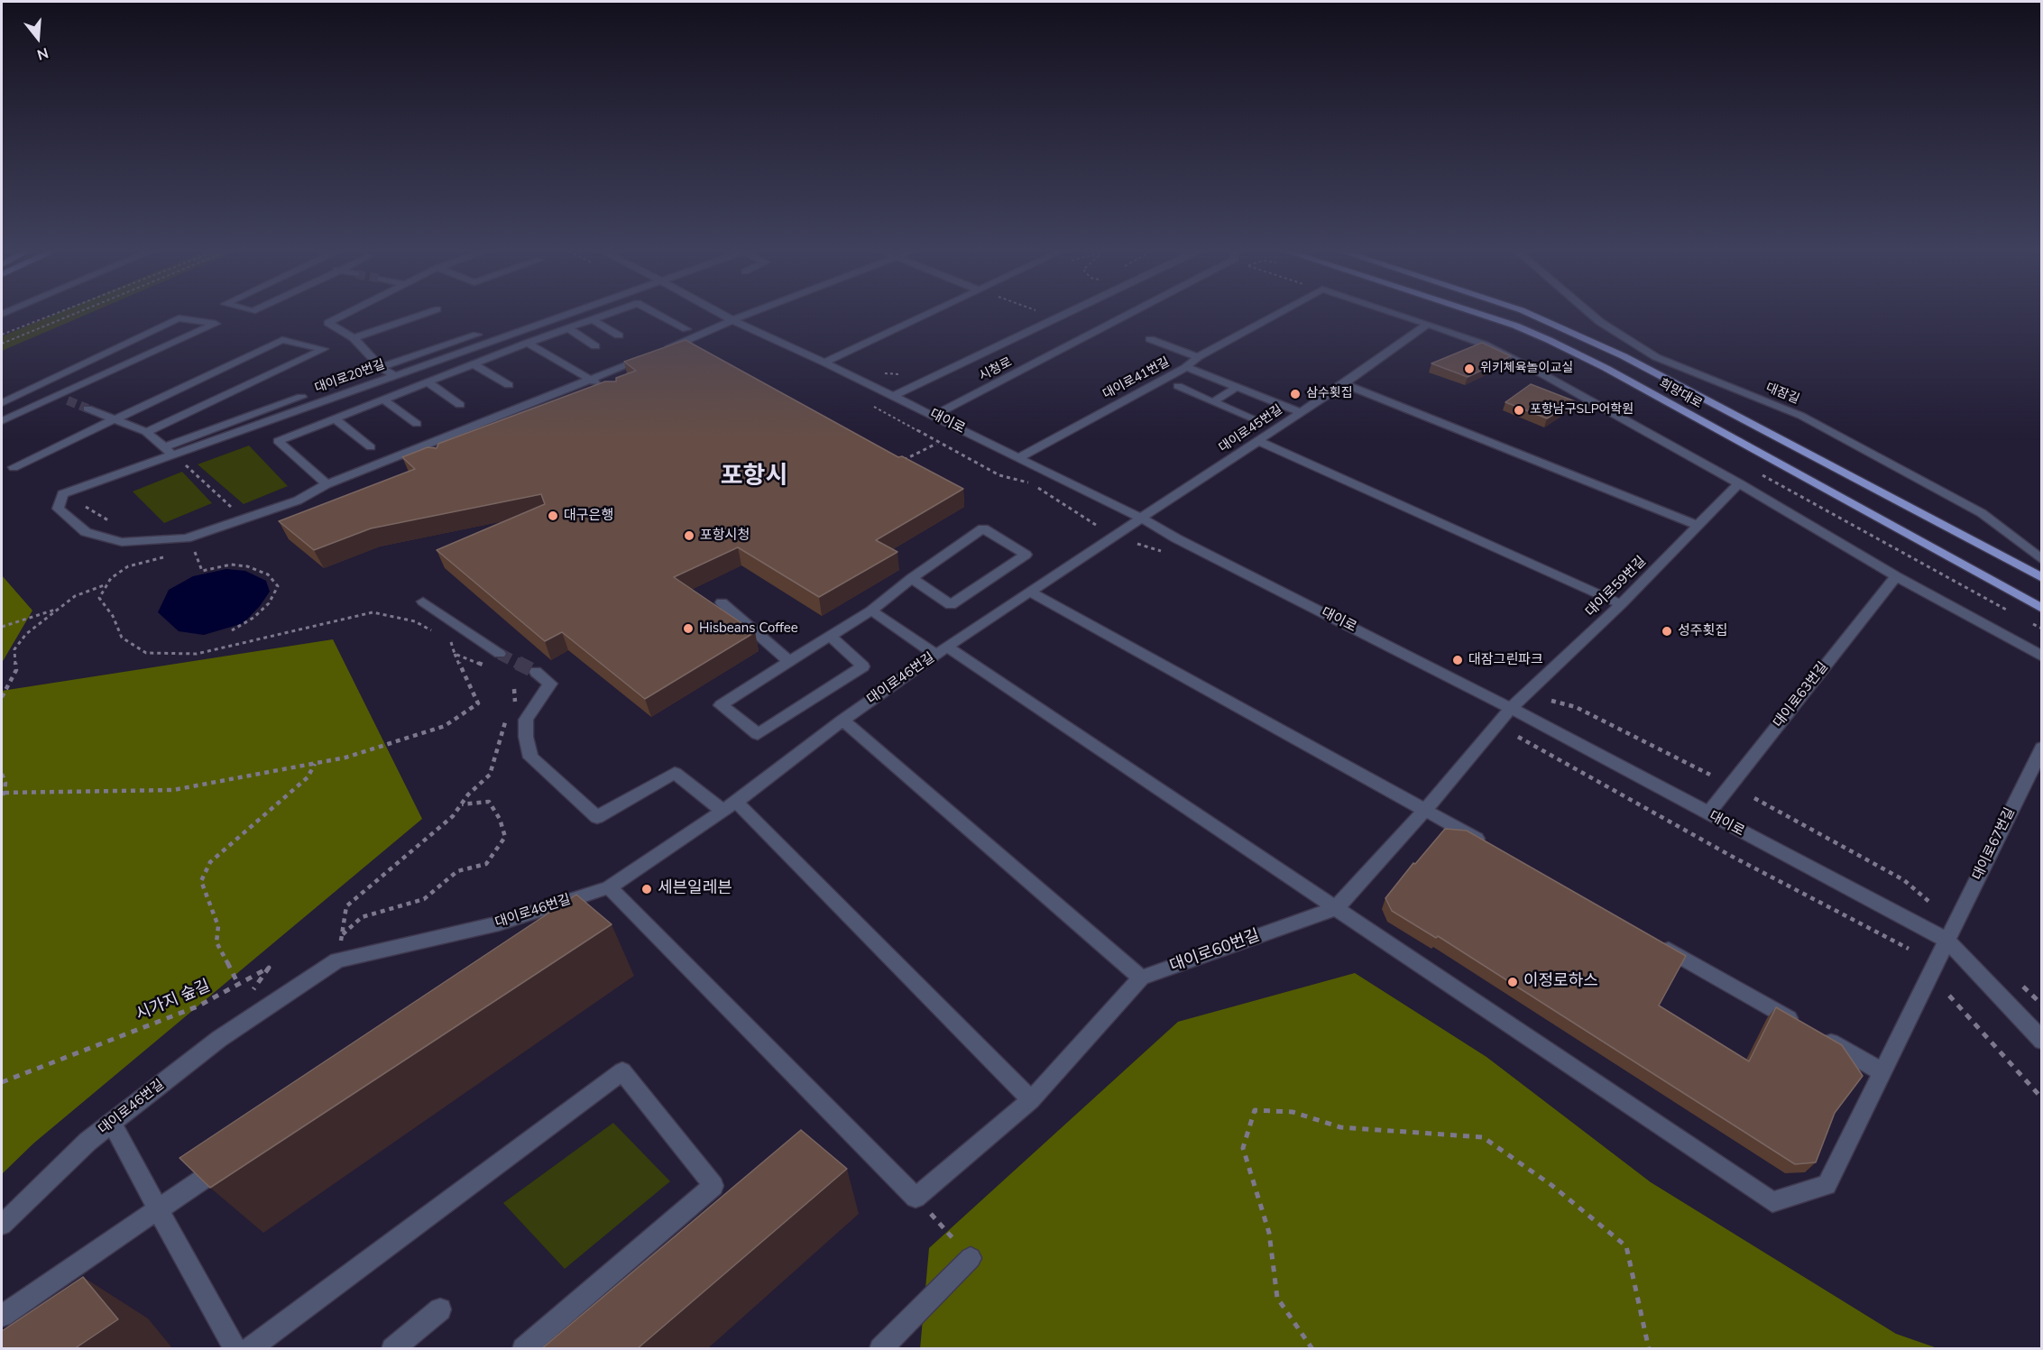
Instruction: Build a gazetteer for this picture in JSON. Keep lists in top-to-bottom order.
{
  "streets": {
    "main road": ["희망대로"],
    "street": [
      "시청로",
      "대이로20번길",
      "대이로41번길",
      "대잠길",
      "대이로",
      "대이로45번길",
      "대이로59번길",
      "대이로46번길",
      "대이로63번길",
      "대이로67번길",
      "대이로60번길"
    ],
    "path": ["시가지 숲길"]
  },
  "crossings": [
    ["시청로", "대이로"],
    ["대이로41번길", "대이로"],
    ["대이로", "대이로45번길"],
    ["대이로", "대이로59번길"],
    ["대이로", "대이로46번길"],
    ["대이로", "대이로63번길"],
    ["대이로", "대이로67번길"],
    ["대이로", "대이로60번길"],
    ["대이로45번길", "대이로46번길"],
    ["대이로59번길", "대이로60번길"],
    ["대이로67번길", "대이로60번길"]
  ],
  "districts": ["포항시"],
  "places": [
    "위키체육놀이교실",
    "삼수횟집",
    "포항남구SLP어학원",
    "대구은행",
    "포항시청",
    "Hisbeans Coffee",
    "성주횟집",
    "대잠그린파크",
    "세븐일레븐",
    "이정로하스"
  ],
  "north": "bottom"
}
